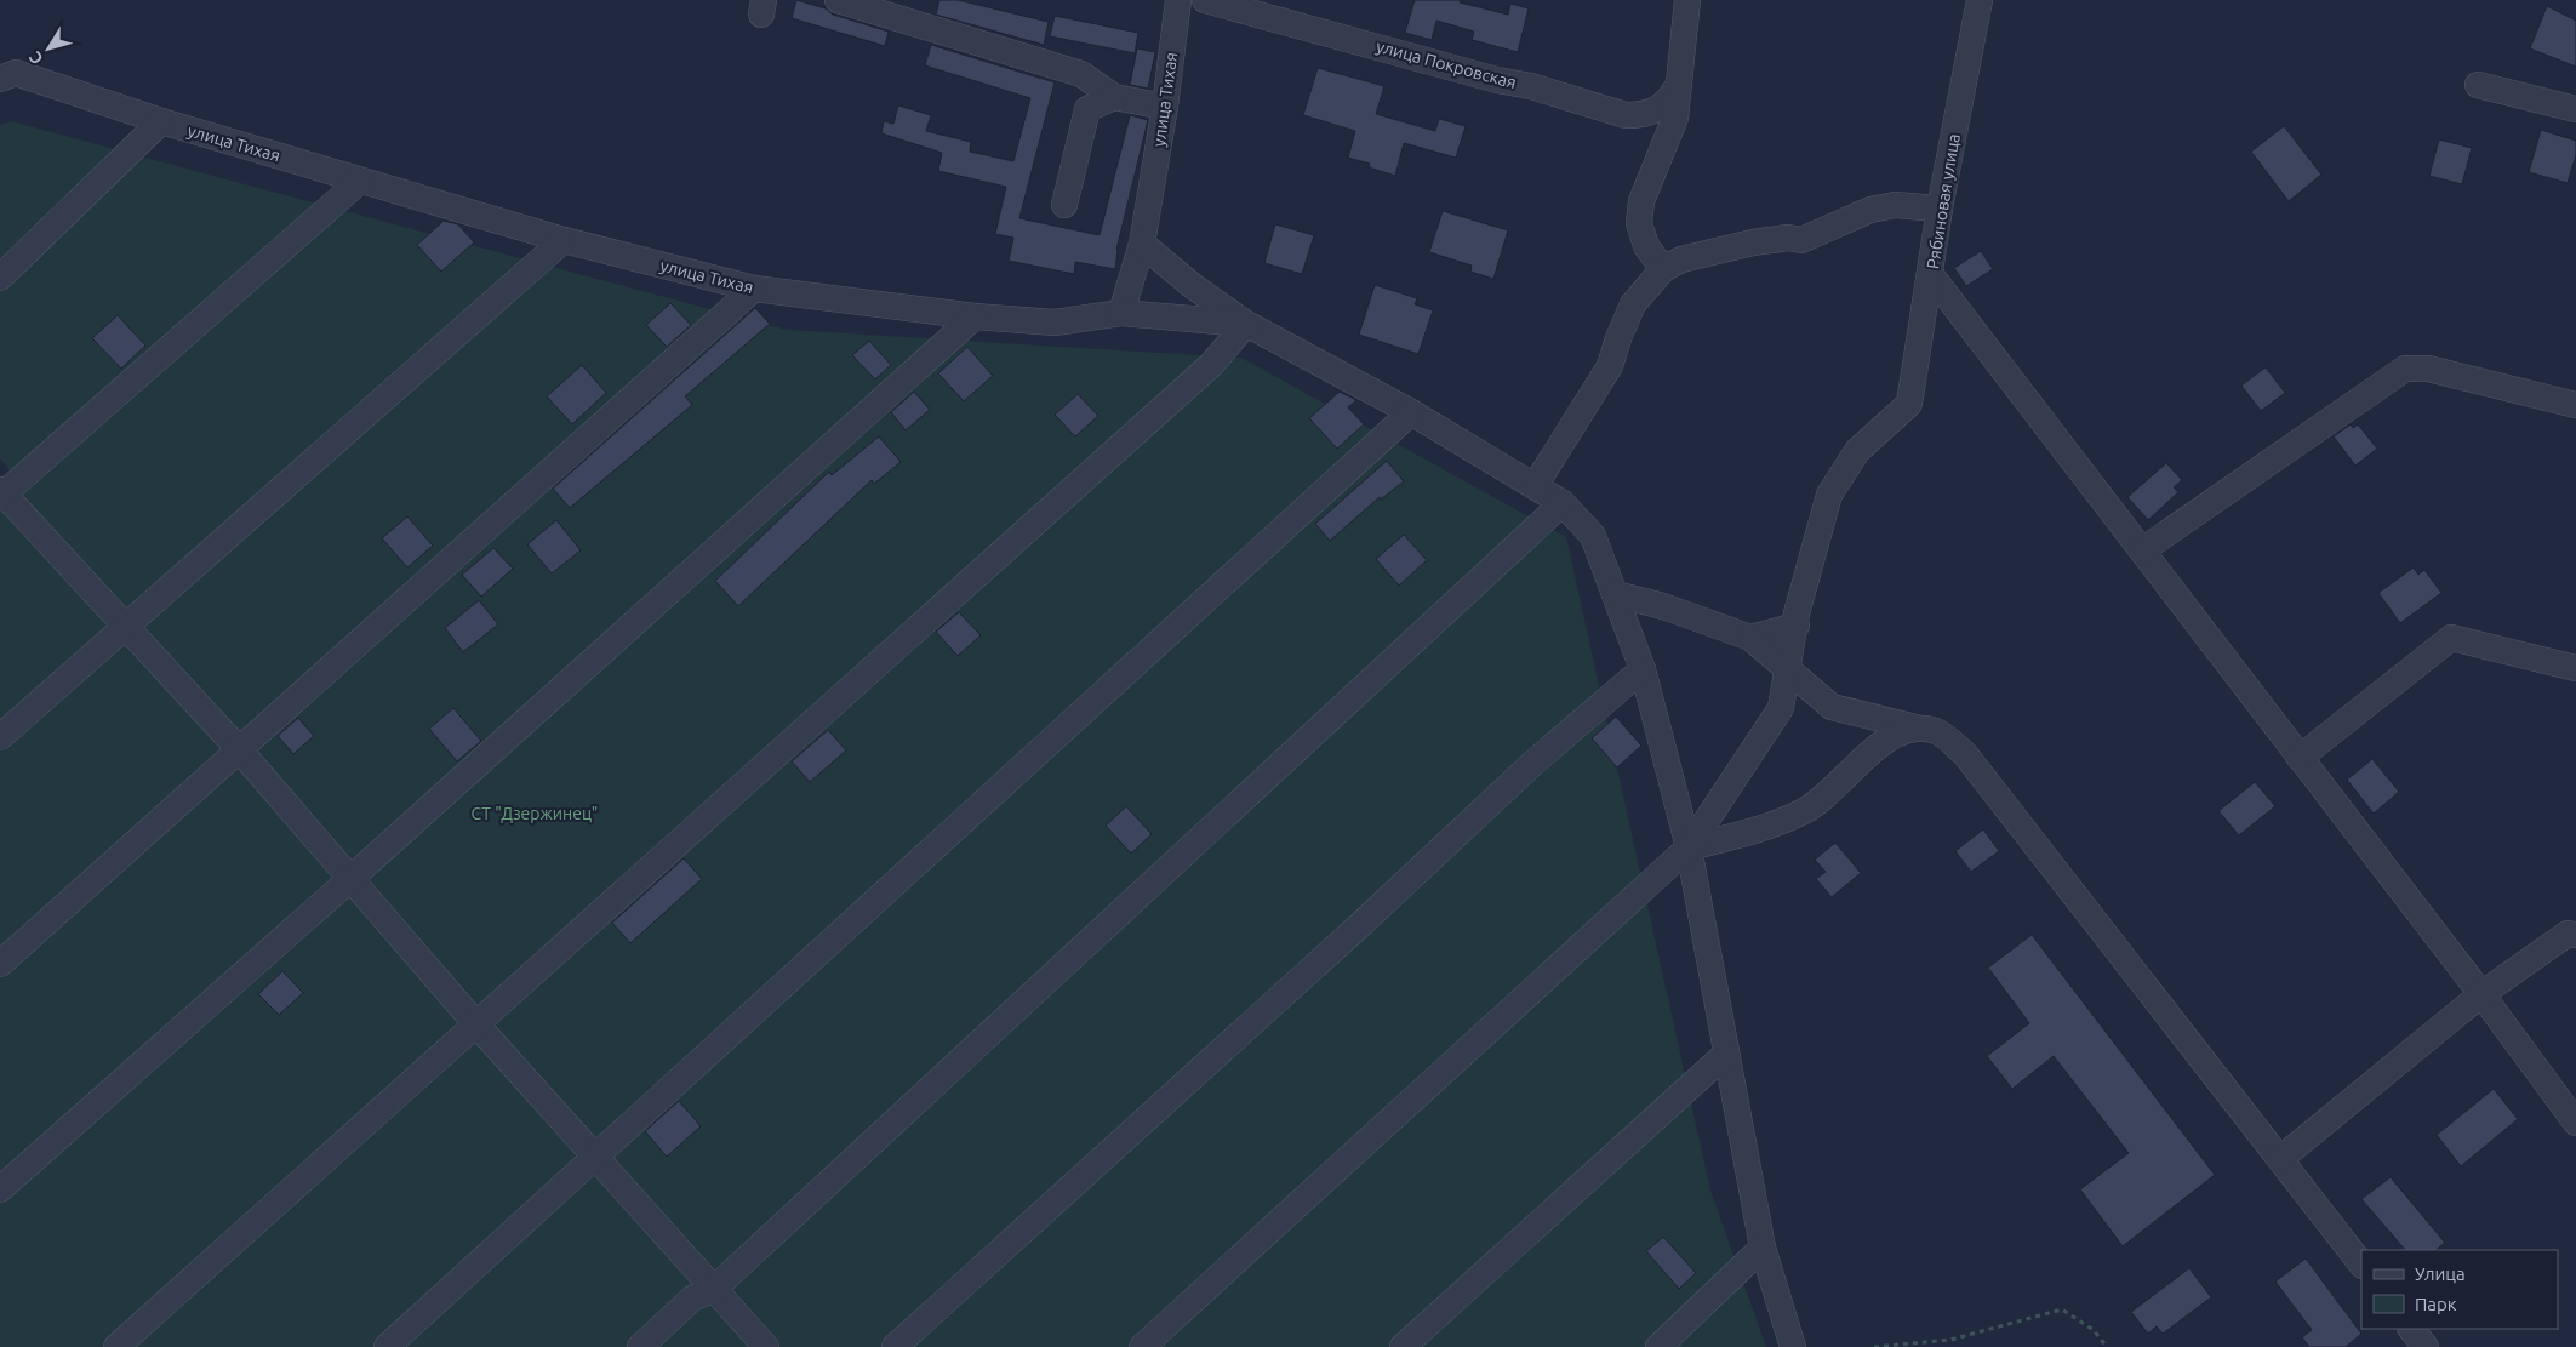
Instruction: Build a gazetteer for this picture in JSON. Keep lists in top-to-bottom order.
{
  "streets": {
    "street": ["улица Покровская", "улица Тихая", "Рябиновая улица"]
  },
  "parks": ["СТ \"Дзержинец\""],
  "legend": ["Улица", "Парк"],
  "north": "bottom left"
}
